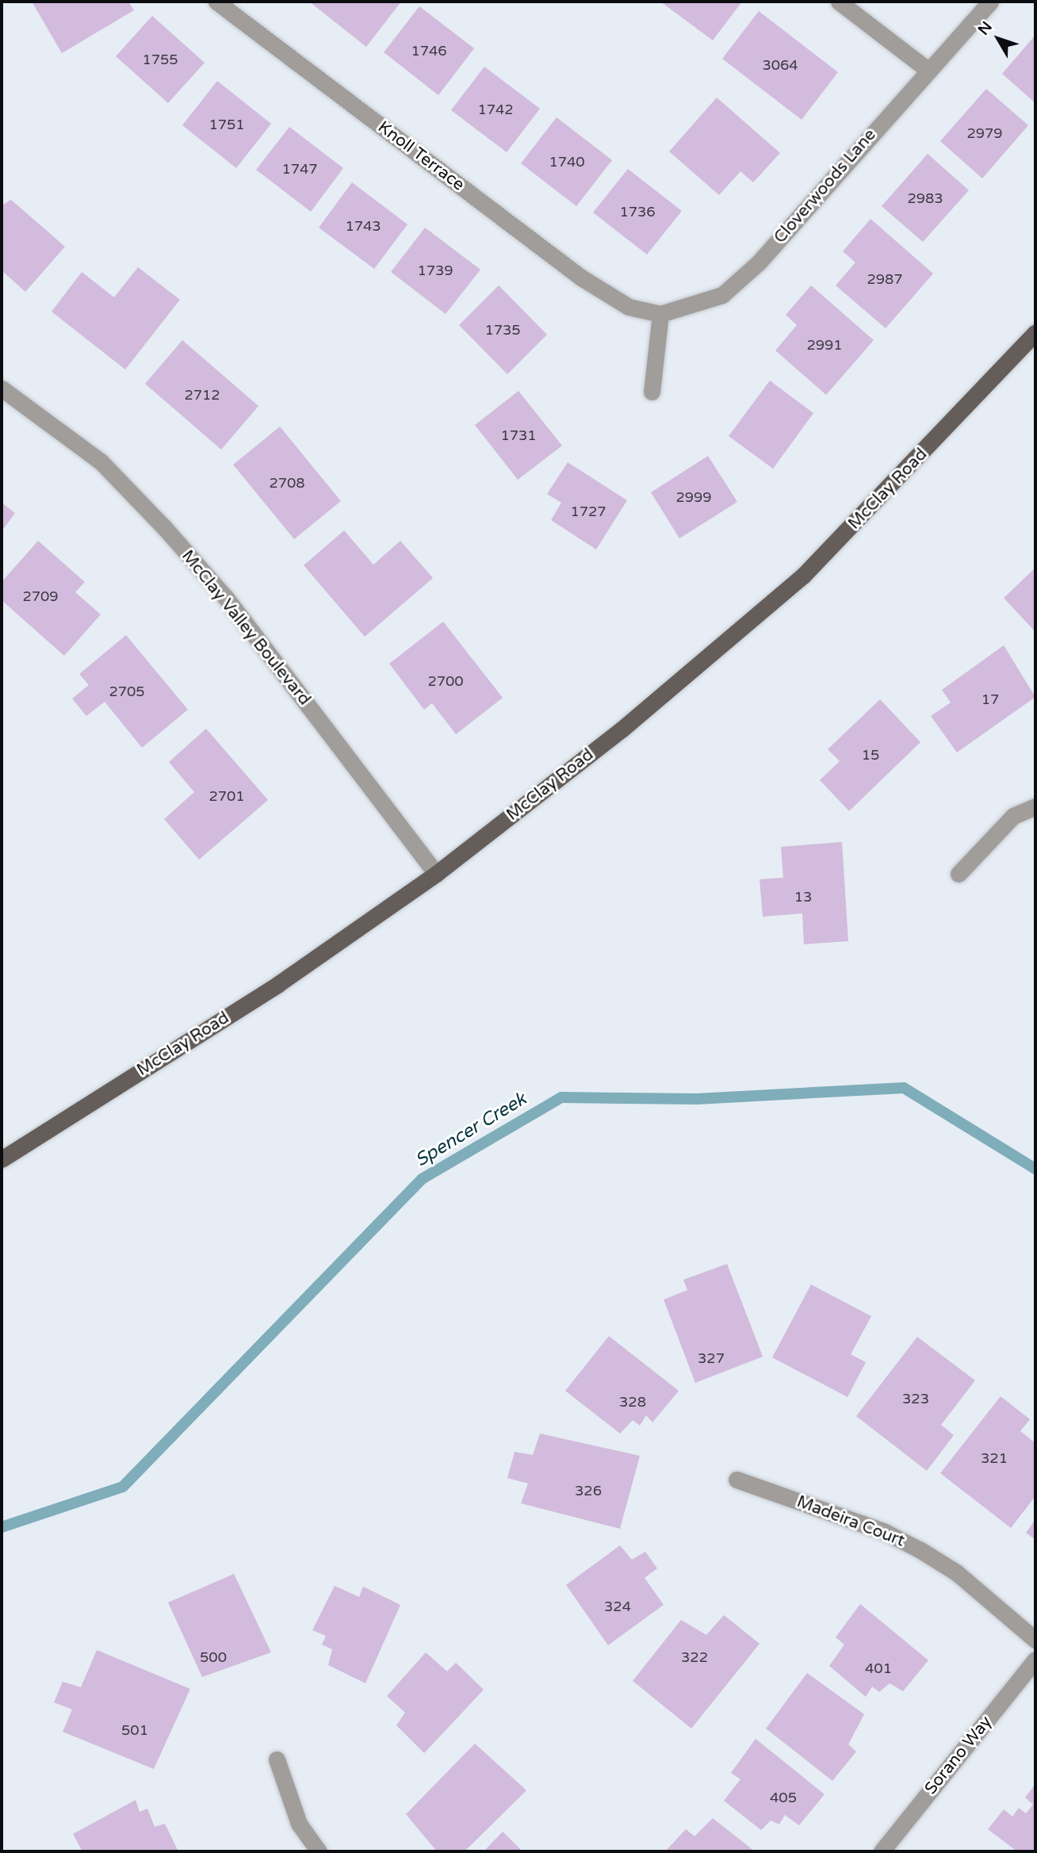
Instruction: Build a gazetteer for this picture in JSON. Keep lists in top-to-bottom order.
{
  "streets": {
    "main road": ["McClay Road"],
    "street": [
      "Knoll Terrace",
      "Cloverwoods Lane",
      "McClay Valley Boulevard",
      "Madeira Court",
      "Sorano Way"
    ]
  },
  "crossings": [
    ["Knoll Terrace", "Cloverwoods Lane"],
    ["McClay Road", "McClay Valley Boulevard"]
  ],
  "water": ["Spencer Creek"],
  "house_numbers": [
    "1746",
    "1755",
    "3064",
    "1742",
    "1751",
    "2979",
    "1740",
    "1747",
    "2983",
    "1736",
    "1743",
    "1739",
    "2987",
    "1735",
    "2991",
    "2712",
    "1731",
    "2708",
    "2999",
    "1727",
    "2709",
    "2700",
    "2705",
    "17",
    "15",
    "2701",
    "13",
    "327",
    "323",
    "328",
    "321",
    "326",
    "324",
    "500",
    "322",
    "401",
    "501",
    "405"
  ],
  "north": "top left"
}
